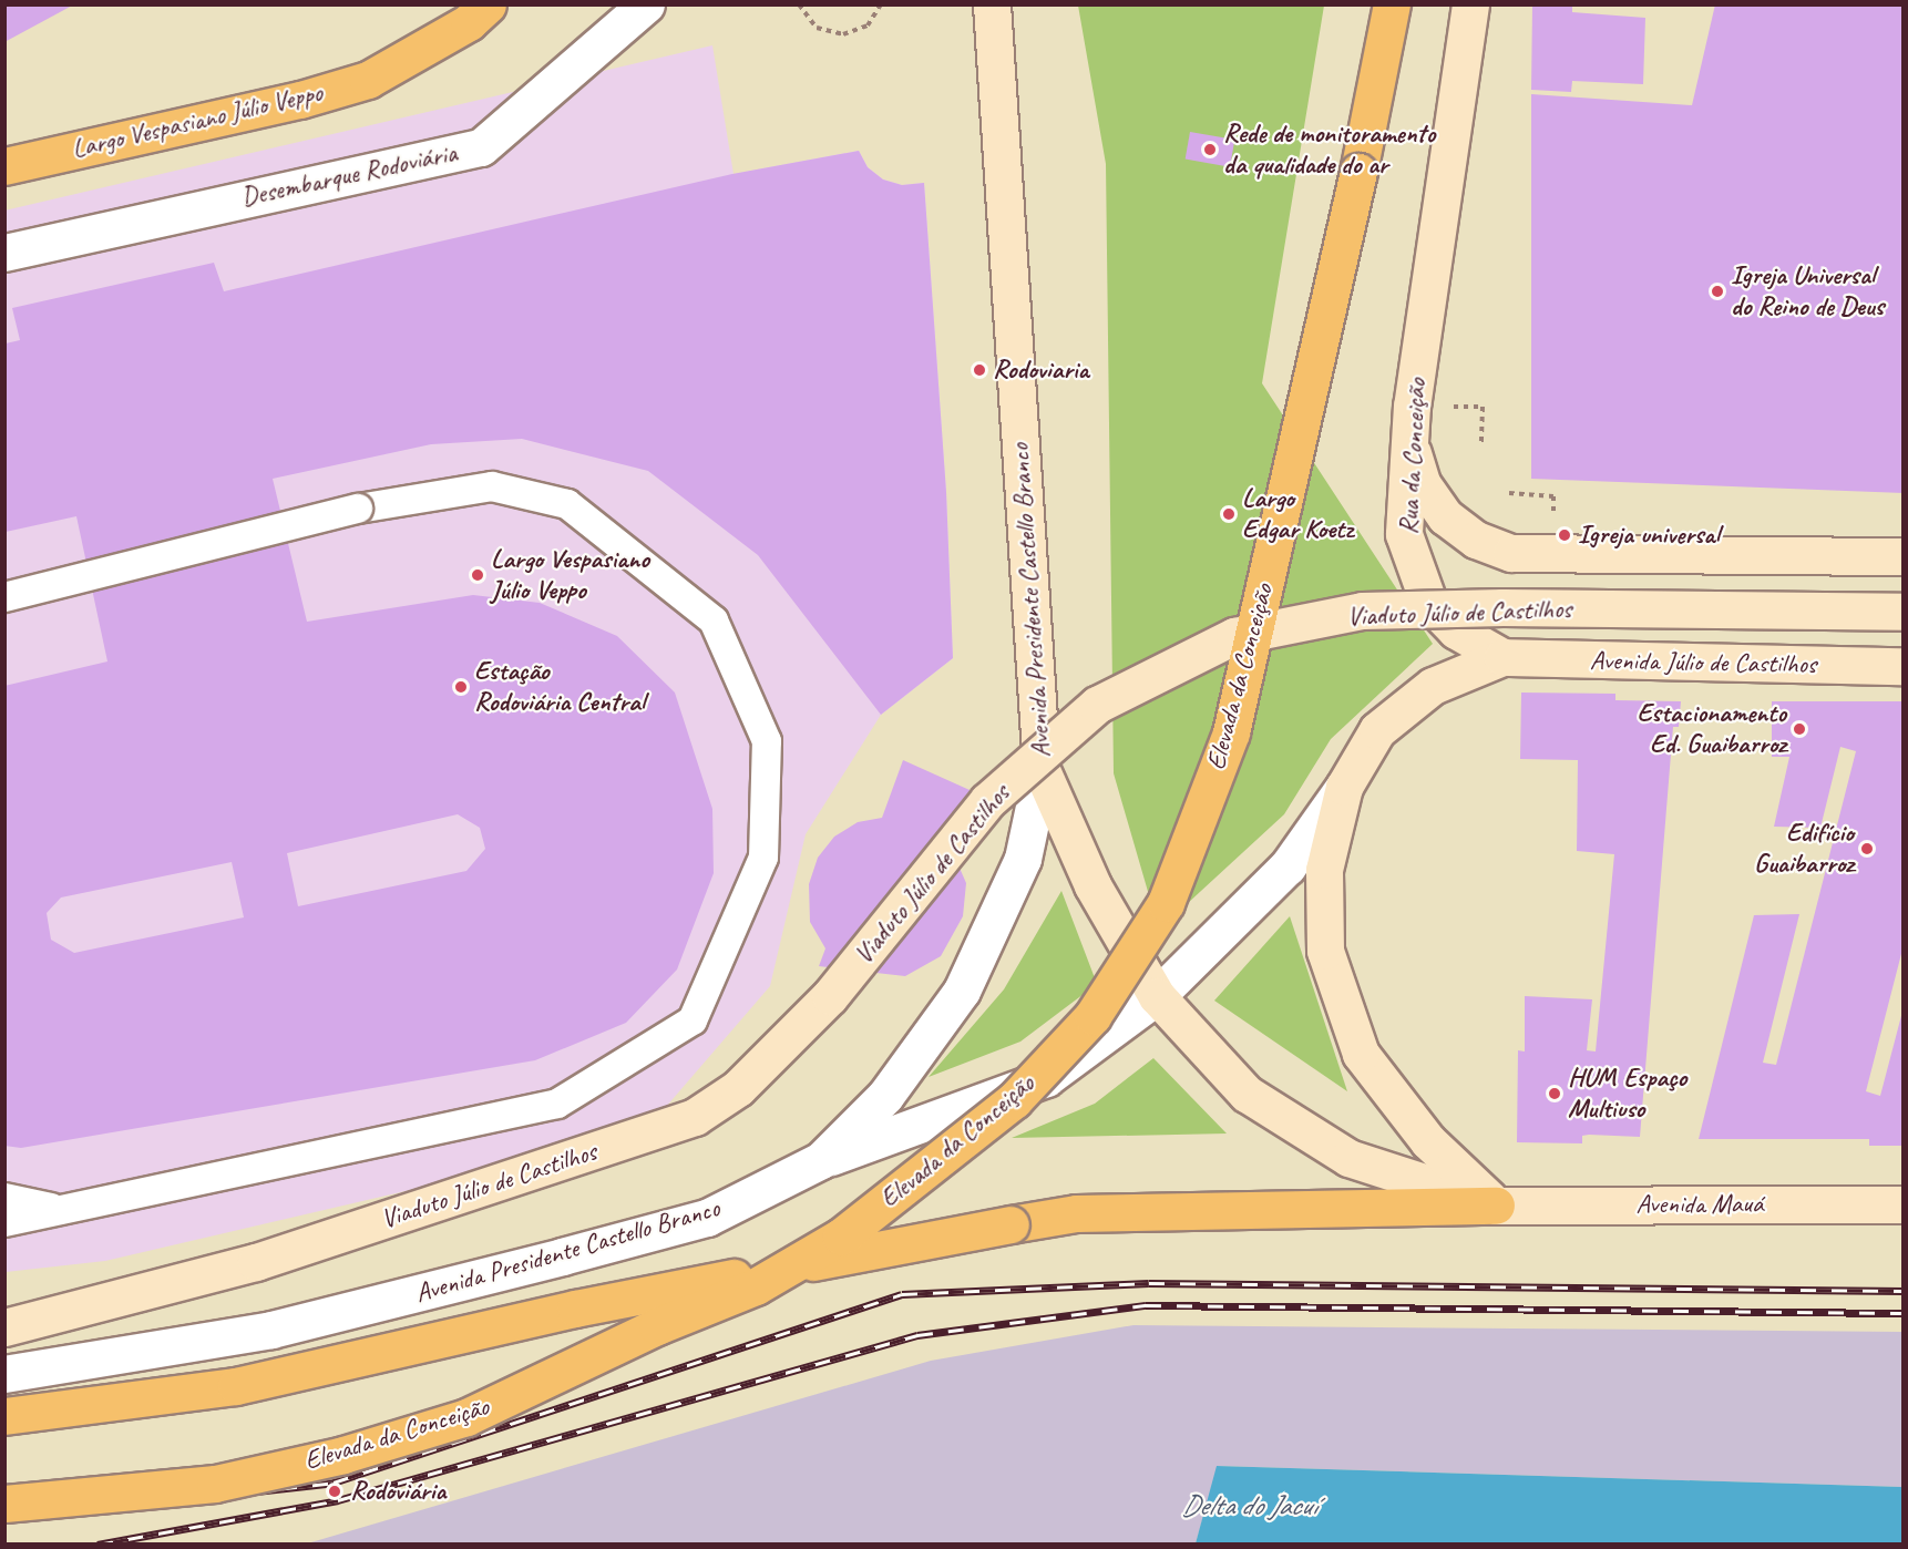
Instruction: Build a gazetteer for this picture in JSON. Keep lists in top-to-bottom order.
{
  "streets": {
    "main road": [
      "Largo Vespasiano Júlio Veppo",
      "Rua da Conceição",
      "Avenida Presidente Castello Branco",
      "Viaduto Júlio de Castilhos",
      "Avenida Júlio de Castilhos",
      "Elevada da Conceição",
      "Avenida Mauá"
    ],
    "street": ["Desembarque Rodoviária"]
  },
  "crossings": [
    ["Rua da Conceição", "Avenida Júlio de Castilhos"],
    ["Avenida Presidente Castello Branco", "Avenida Mauá"]
  ],
  "water": ["Delta do Jacuí"],
  "places": [
    "Rede de monitoramento da qualidade do ar",
    "Igreja Universal do Reino de Deus",
    "Rodoviaria",
    "Largo Edgar Koetz",
    "Igreja universal",
    "Largo Vespasiano Júlio Veppo",
    "Estação Rodoviária Central",
    "Estacionamento Ed. Guaibarroz",
    "Edifício Guaibarroz",
    "HUM Espaço Multiuso",
    "Rodoviária"
  ]
}
